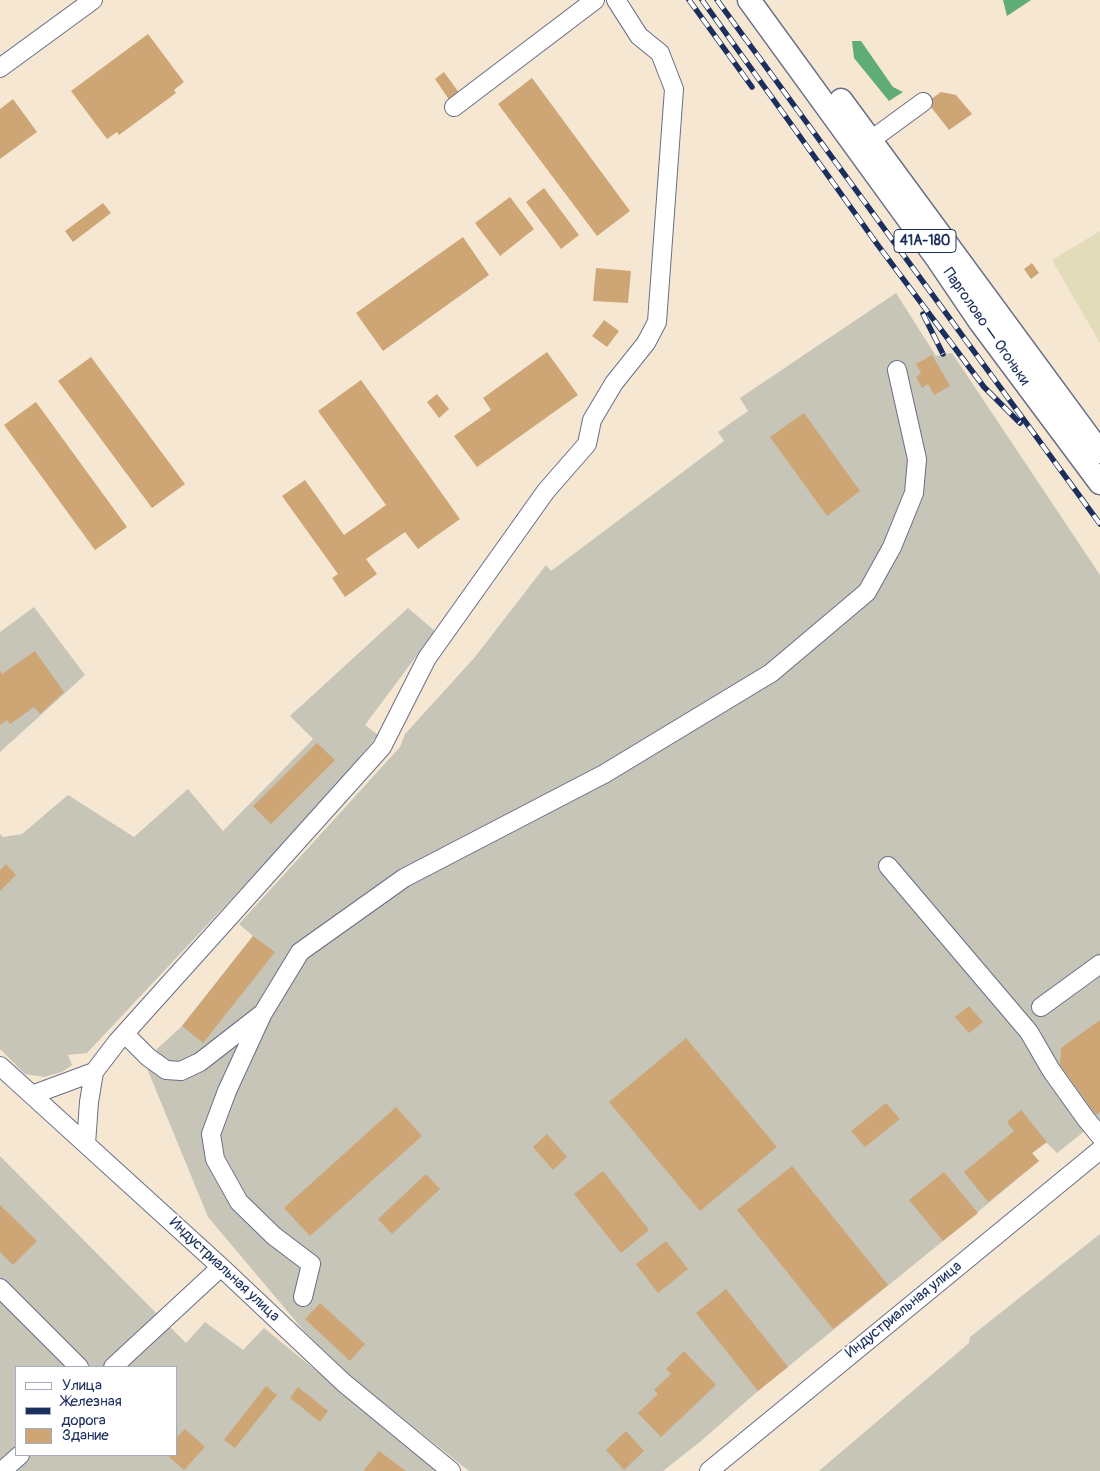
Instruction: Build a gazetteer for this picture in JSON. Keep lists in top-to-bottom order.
{
  "streets": {
    "main road": ["41А-180", "Парголово — Огоньки"],
    "street": ["Индустриальная улица"]
  },
  "legend": ["Улица", "Железная дорога", "Здание"]
}
